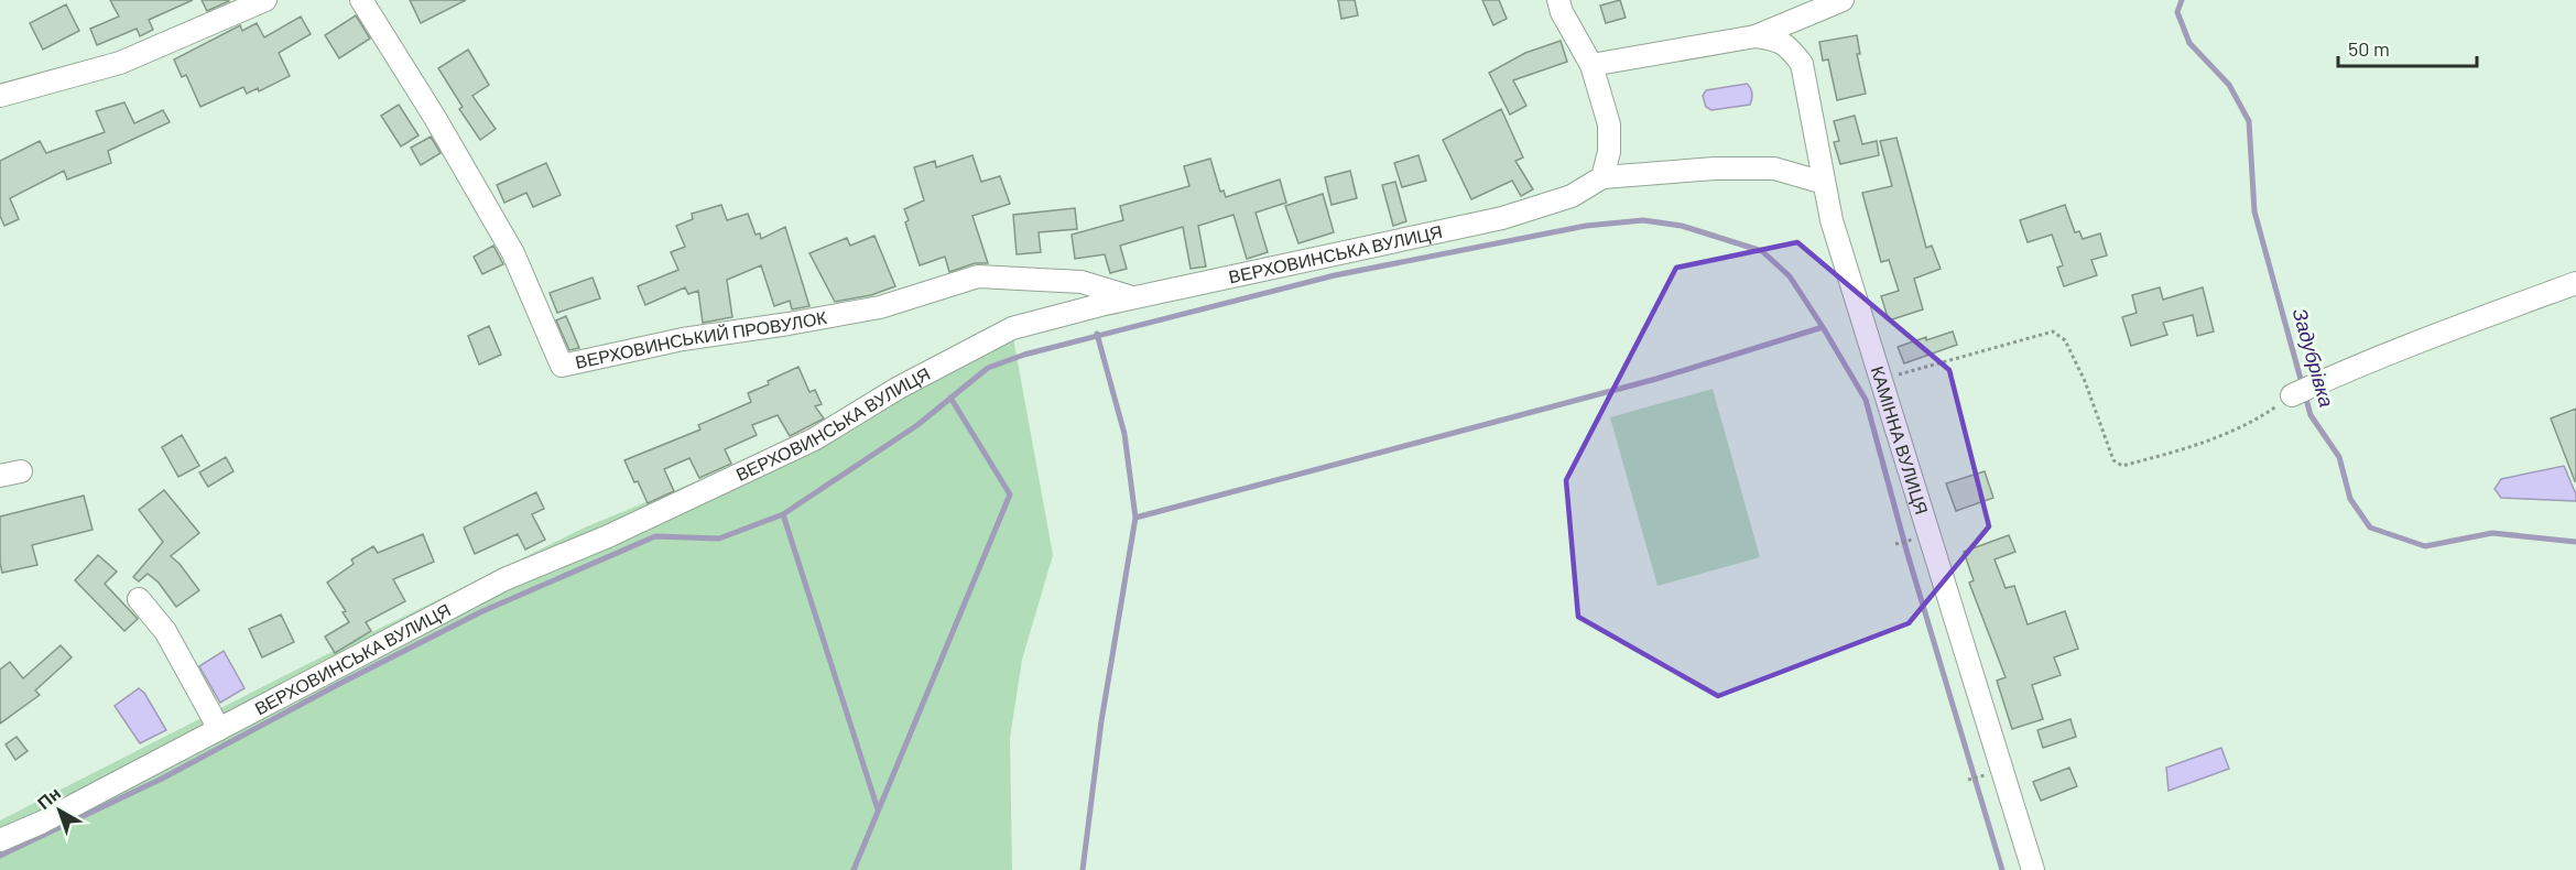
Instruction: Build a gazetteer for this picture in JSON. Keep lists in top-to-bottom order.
{
  "streets": {
    "street": ["ВЕРХОВИНСЬКА ВУЛИЦЯ", "ВЕРХОВИНСЬКИЙ ПРОВУЛОК", "КАМІННА ВУЛИЦЯ"]
  },
  "crossings": [
    ["ВЕРХОВИНСЬКА ВУЛИЦЯ", "ВЕРХОВИНСЬКИЙ ПРОВУЛОК"]
  ],
  "water": ["Задубрівка"],
  "scale_bar": "50 m",
  "north": "top left"
}
